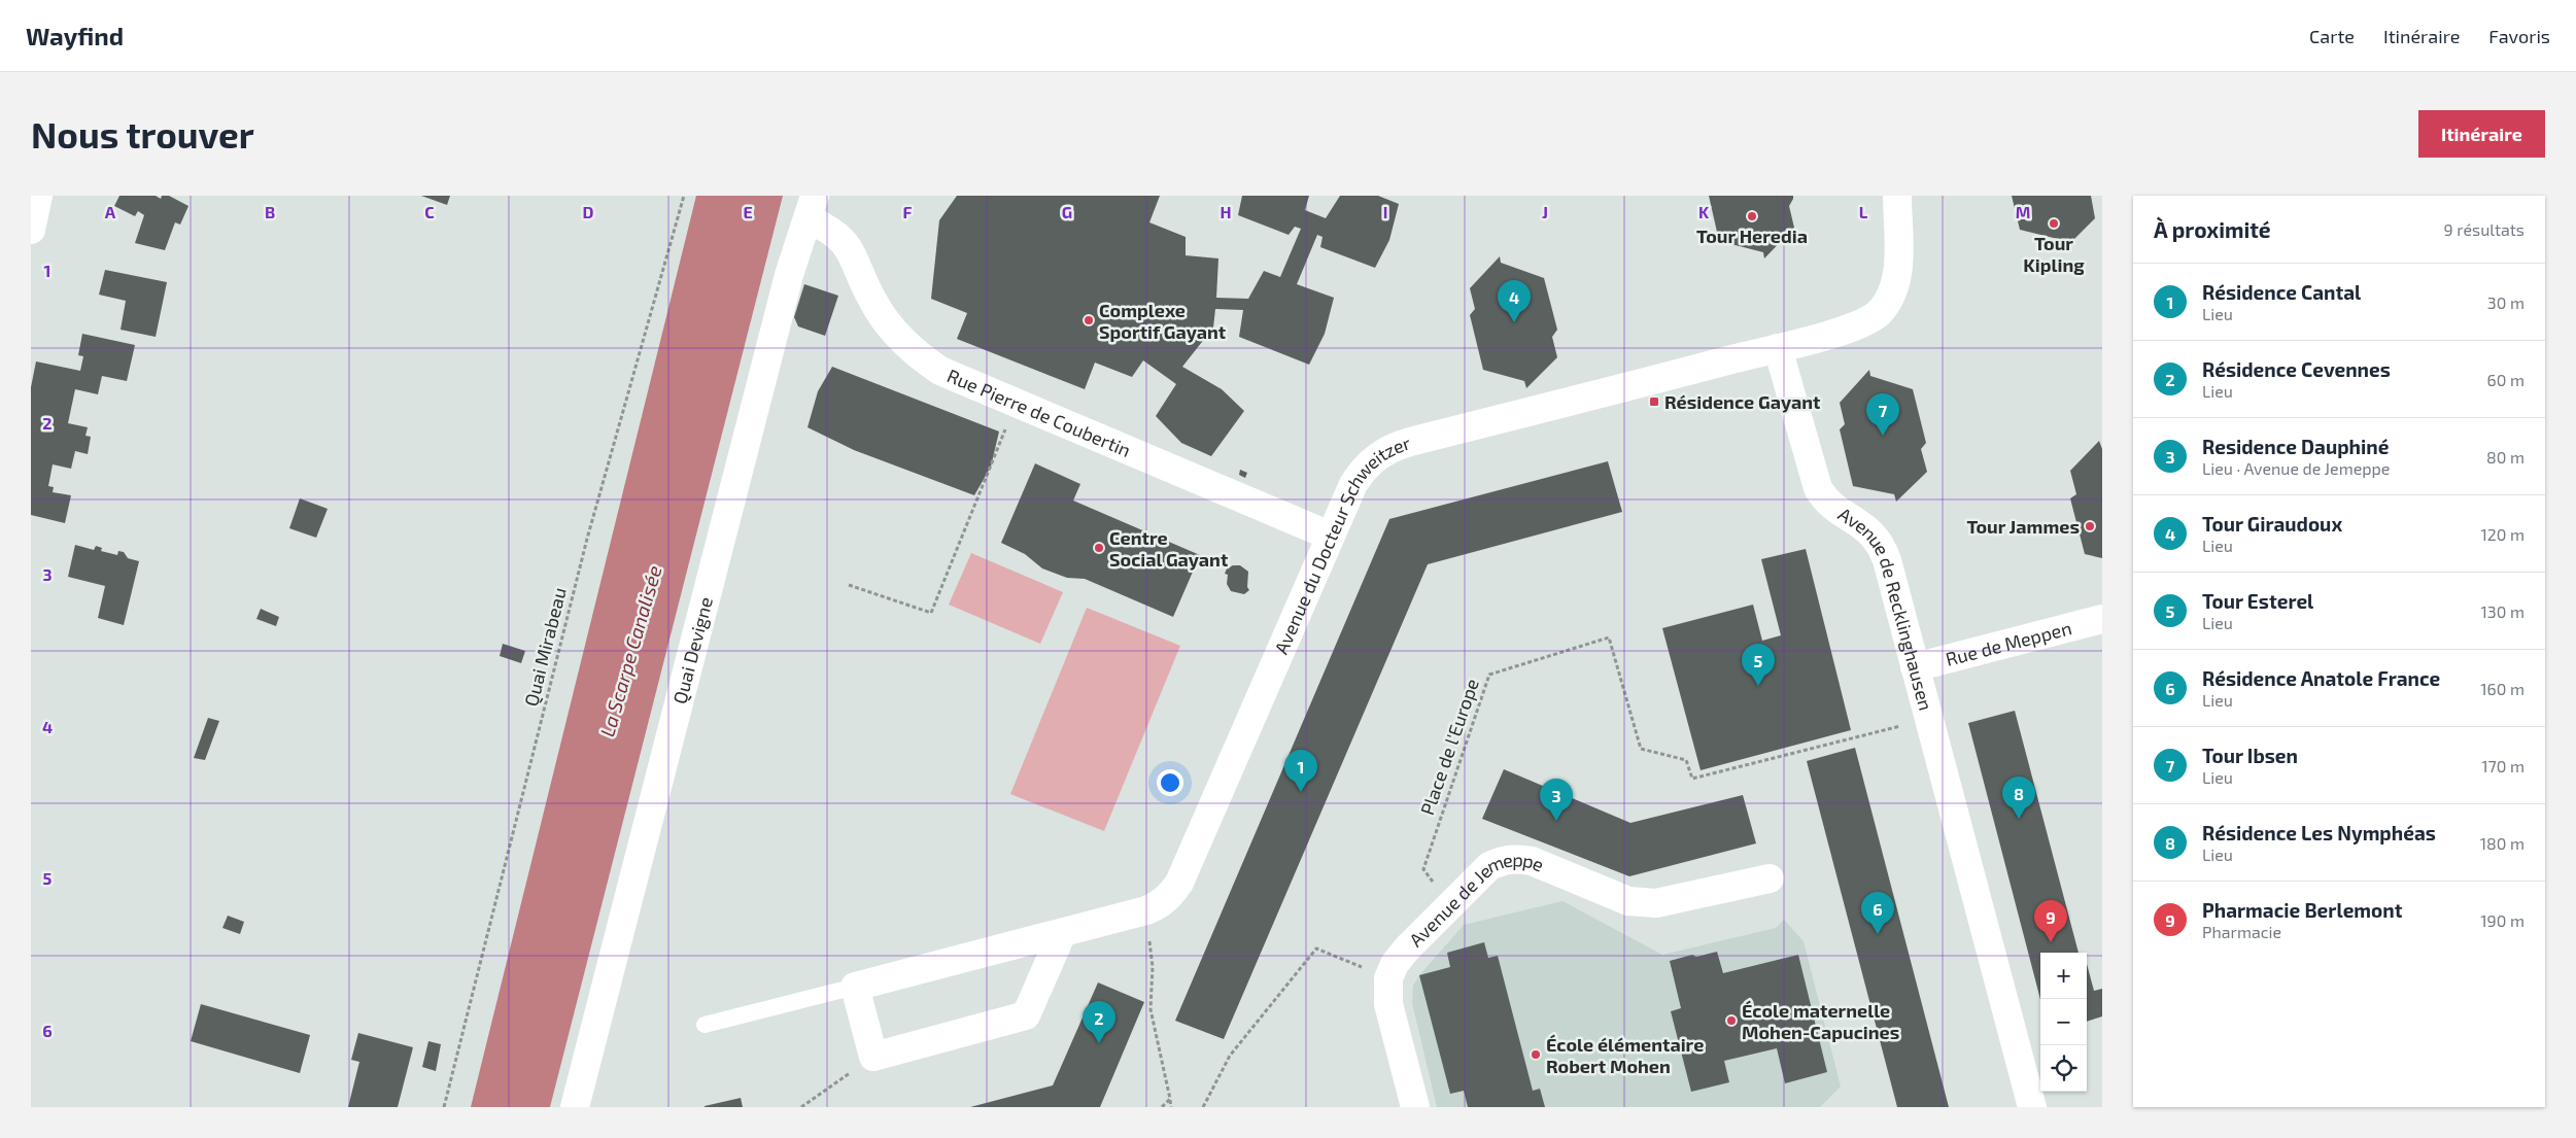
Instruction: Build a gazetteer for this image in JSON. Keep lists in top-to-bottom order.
{
  "streets": {
    "street": [
      "Rue Pierre de Coubertin",
      "Avenue du Docteur Schweitzer",
      "Avenue de Recklinghausen",
      "Rue de Meppen",
      "Quai Devigne",
      "Avenue de Jemeppe"
    ],
    "path": ["Quai Mirabeau", "Place de l'Europe"]
  },
  "crossings": [
    ["Rue Pierre de Coubertin", "Avenue du Docteur Schweitzer"],
    ["Rue Pierre de Coubertin", "Quai Devigne"],
    ["Avenue du Docteur Schweitzer", "Avenue de Recklinghausen"],
    ["Avenue de Recklinghausen", "Rue de Meppen"],
    ["Avenue de Recklinghausen", "Place de l'Europe"],
    ["Place de l'Europe", "Avenue de Jemeppe"]
  ],
  "water": ["La Scarpe Canalisée"],
  "places": {
    "other": [
      "Tour Heredia",
      "Tour Kipling",
      "Complexe Sportif Gayant",
      "Tour Jammes",
      "Centre Social Gayant",
      "École maternelle Mohen-Capucines",
      "École élémentaire Robert Mohen"
    ],
    "transit": ["Résidence Gayant"]
  },
  "page": {
    "header": "Wayfind",
    "nav": ["Carte", "Itinéraire", "Favoris"],
    "buttons": "Itinéraire",
    "title": "Nous trouver",
    "heading": ["À proximité", "9 résultats"],
    "list": [
      {
        "mark": "1",
        "name": "Résidence Cantal",
        "note": "Lieu",
        "value": "30 m"
      },
      {
        "mark": "2",
        "name": "Résidence Cevennes",
        "note": "Lieu",
        "value": "60 m"
      },
      {
        "mark": "3",
        "name": "Residence Dauphiné",
        "note": "Lieu · Avenue de Jemeppe",
        "value": "80 m"
      },
      {
        "mark": "4",
        "name": "Tour Giraudoux",
        "note": "Lieu",
        "value": "120 m"
      },
      {
        "mark": "5",
        "name": "Tour Esterel",
        "note": "Lieu",
        "value": "130 m"
      },
      {
        "mark": "6",
        "name": "Résidence Anatole France",
        "note": "Lieu",
        "value": "160 m"
      },
      {
        "mark": "7",
        "name": "Tour Ibsen",
        "note": "Lieu",
        "value": "170 m"
      },
      {
        "mark": "8",
        "name": "Résidence Les Nymphéas",
        "note": "Lieu",
        "value": "180 m"
      },
      {
        "mark": "9",
        "name": "Pharmacie Berlemont",
        "note": "Pharmacie",
        "value": "190 m"
      }
    ],
    "pins": [
      "4",
      "7",
      "5",
      "1",
      "8",
      "3",
      "6",
      "9",
      "2"
    ],
    "map_buttons": ["+", "−"]
  },
  "grid": {
    "columns": [
      "A",
      "B",
      "C",
      "D",
      "E",
      "F",
      "G",
      "H",
      "I",
      "J",
      "K",
      "L",
      "M"
    ],
    "rows": [
      "1",
      "2",
      "3",
      "4",
      "5",
      "6"
    ]
  }
}
